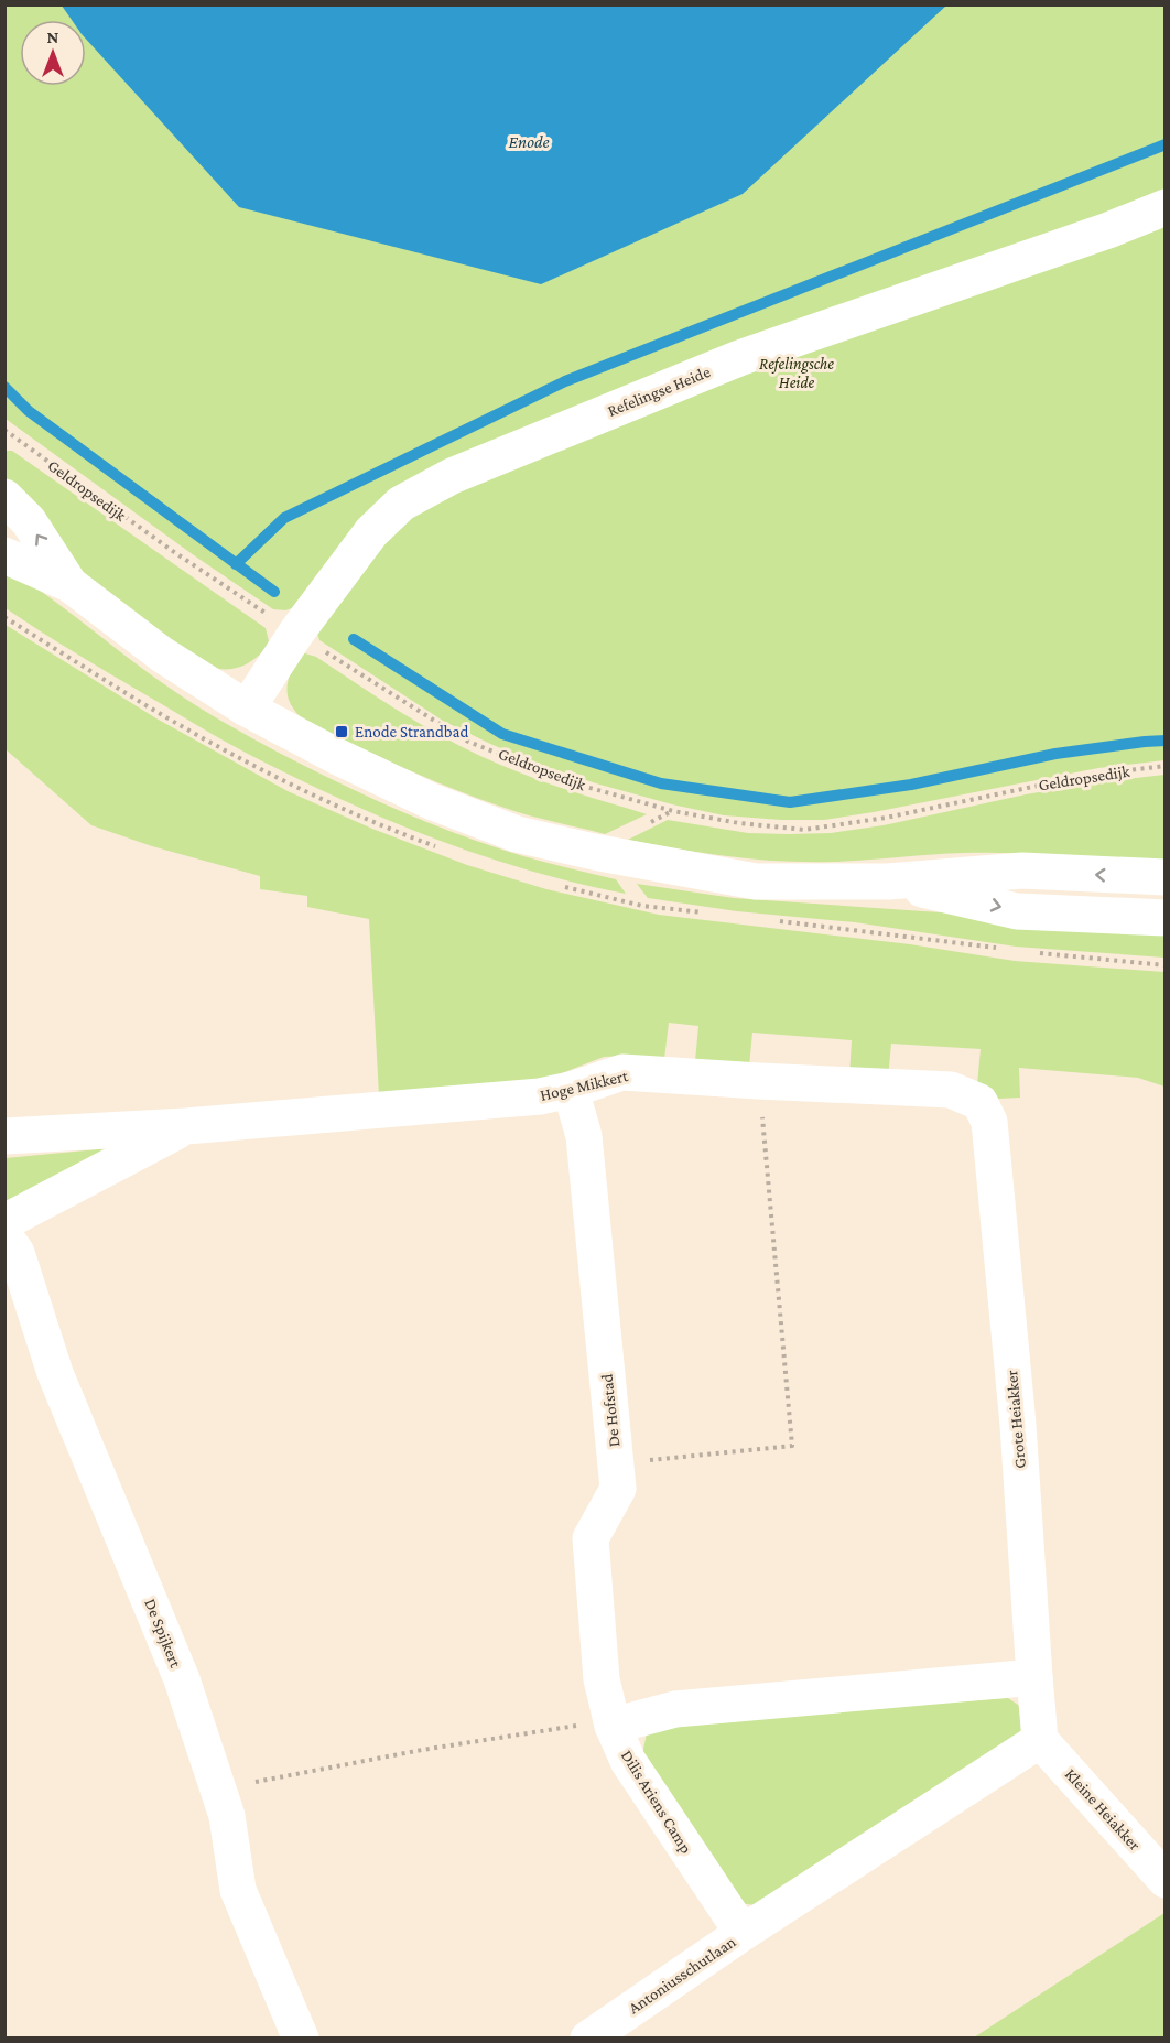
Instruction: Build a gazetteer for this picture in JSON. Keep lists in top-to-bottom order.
{
  "streets": {
    "street": [
      "Refelingse Heide",
      "Hoge Mikkert",
      "De Hofstad",
      "Grote Heiakker",
      "De Spijkert",
      "Dilis Ariens Camp",
      "Kleine Heiakker",
      "Antoniusschutlaan"
    ],
    "path": ["Geldropsedijk"]
  },
  "crossings": [
    ["Refelingse Heide", "Geldropsedijk"],
    ["Hoge Mikkert", "De Hofstad"],
    ["Hoge Mikkert", "Grote Heiakker"],
    ["De Hofstad", "Dilis Ariens Camp"],
    ["Grote Heiakker", "Kleine Heiakker"],
    ["Dilis Ariens Camp", "Antoniusschutlaan"]
  ],
  "water": ["Enode"],
  "parks": ["Refelingsche Heide"],
  "places": {
    "transit": ["Enode Strandbad"]
  },
  "north": "top"
}
